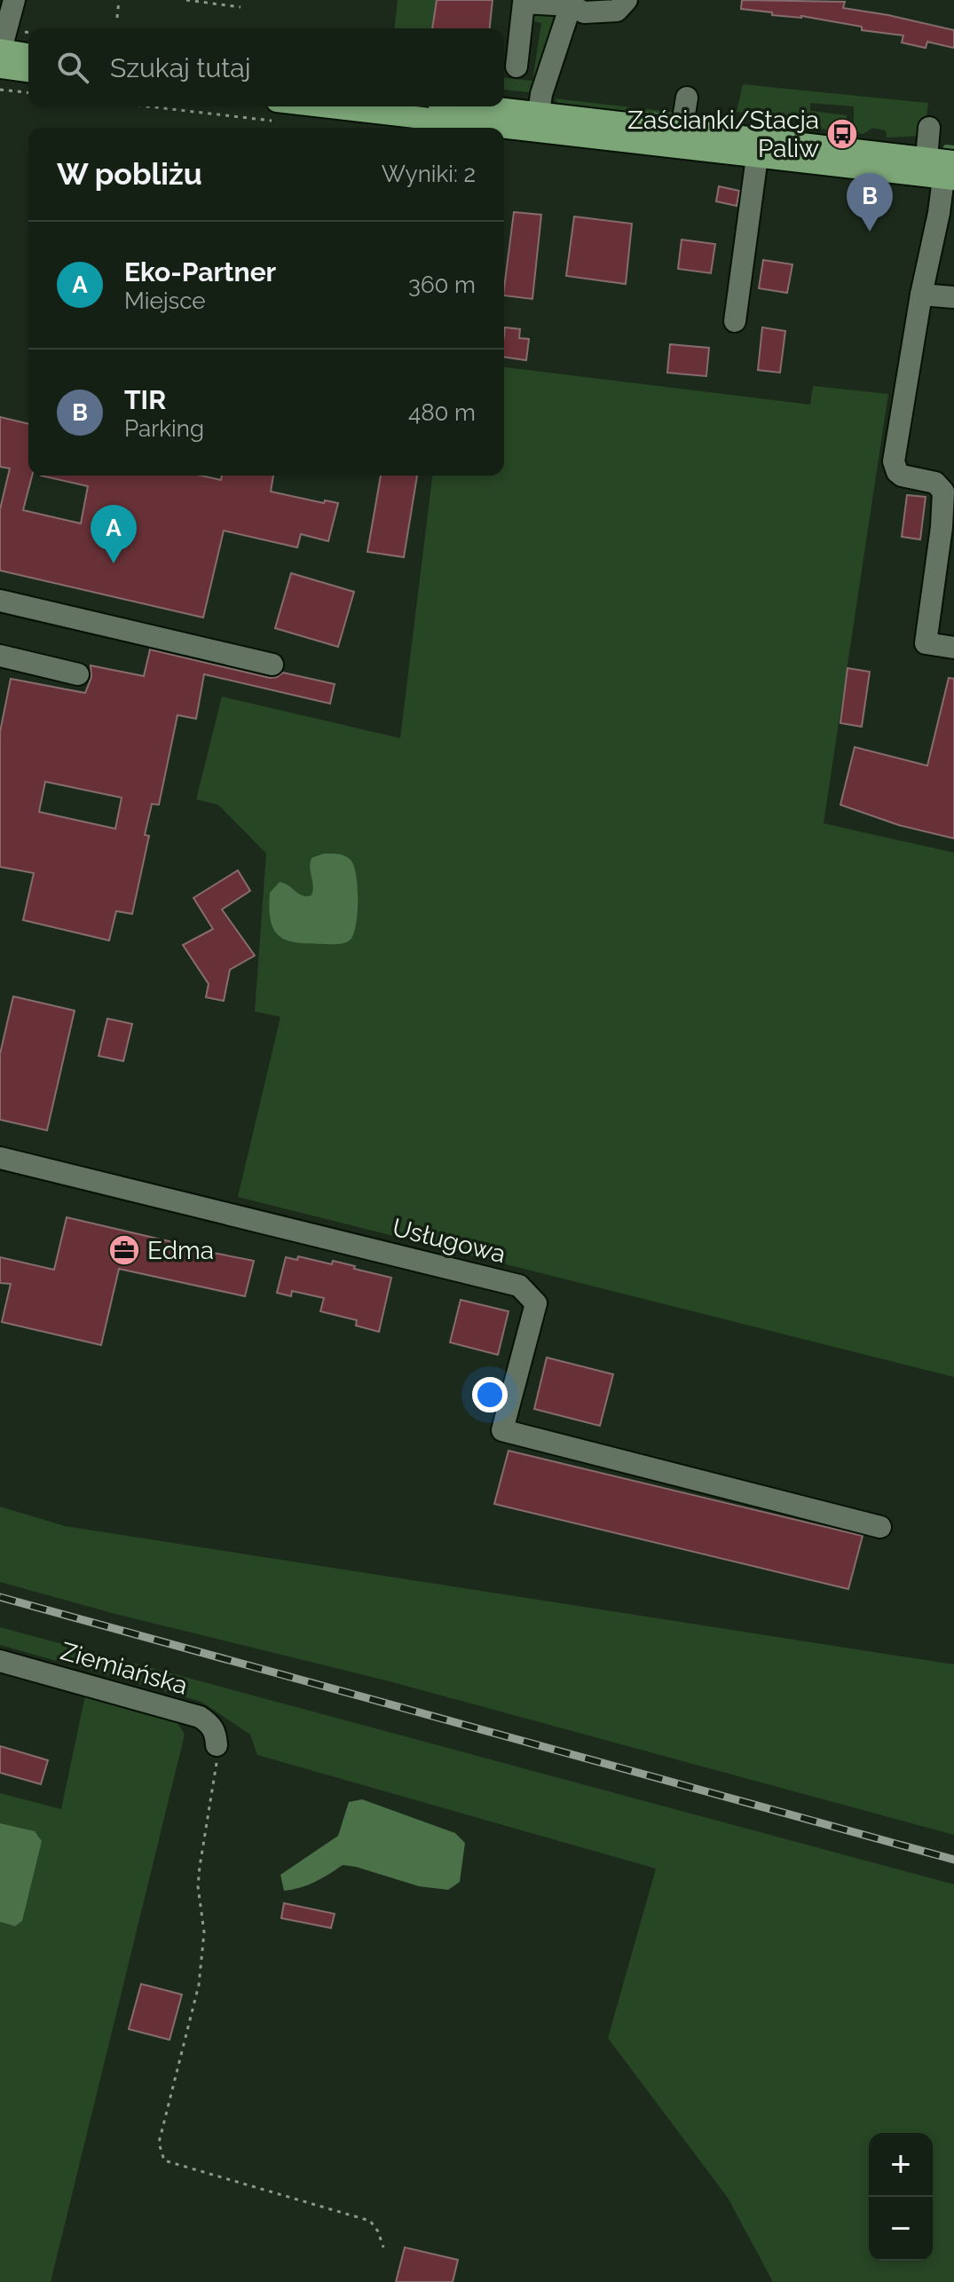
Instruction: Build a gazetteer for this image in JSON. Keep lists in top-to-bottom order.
{
  "streets": {
    "street": ["Usługowa", "Ziemiańska"]
  },
  "places": {
    "bus stop": ["Zaścianki/Stacja Paliw"],
    "office": ["Edma"]
  },
  "page": {
    "search": "Szukaj tutaj",
    "heading": ["W pobliżu", "Wyniki: 2"],
    "pins": ["B", "A"],
    "list": [
      {
        "mark": "A",
        "name": "Eko-Partner",
        "note": "Miejsce",
        "value": "360 m"
      },
      {
        "mark": "B",
        "name": "TIR",
        "note": "Parking",
        "value": "480 m"
      }
    ],
    "map_buttons": ["+", "−"]
  }
}
